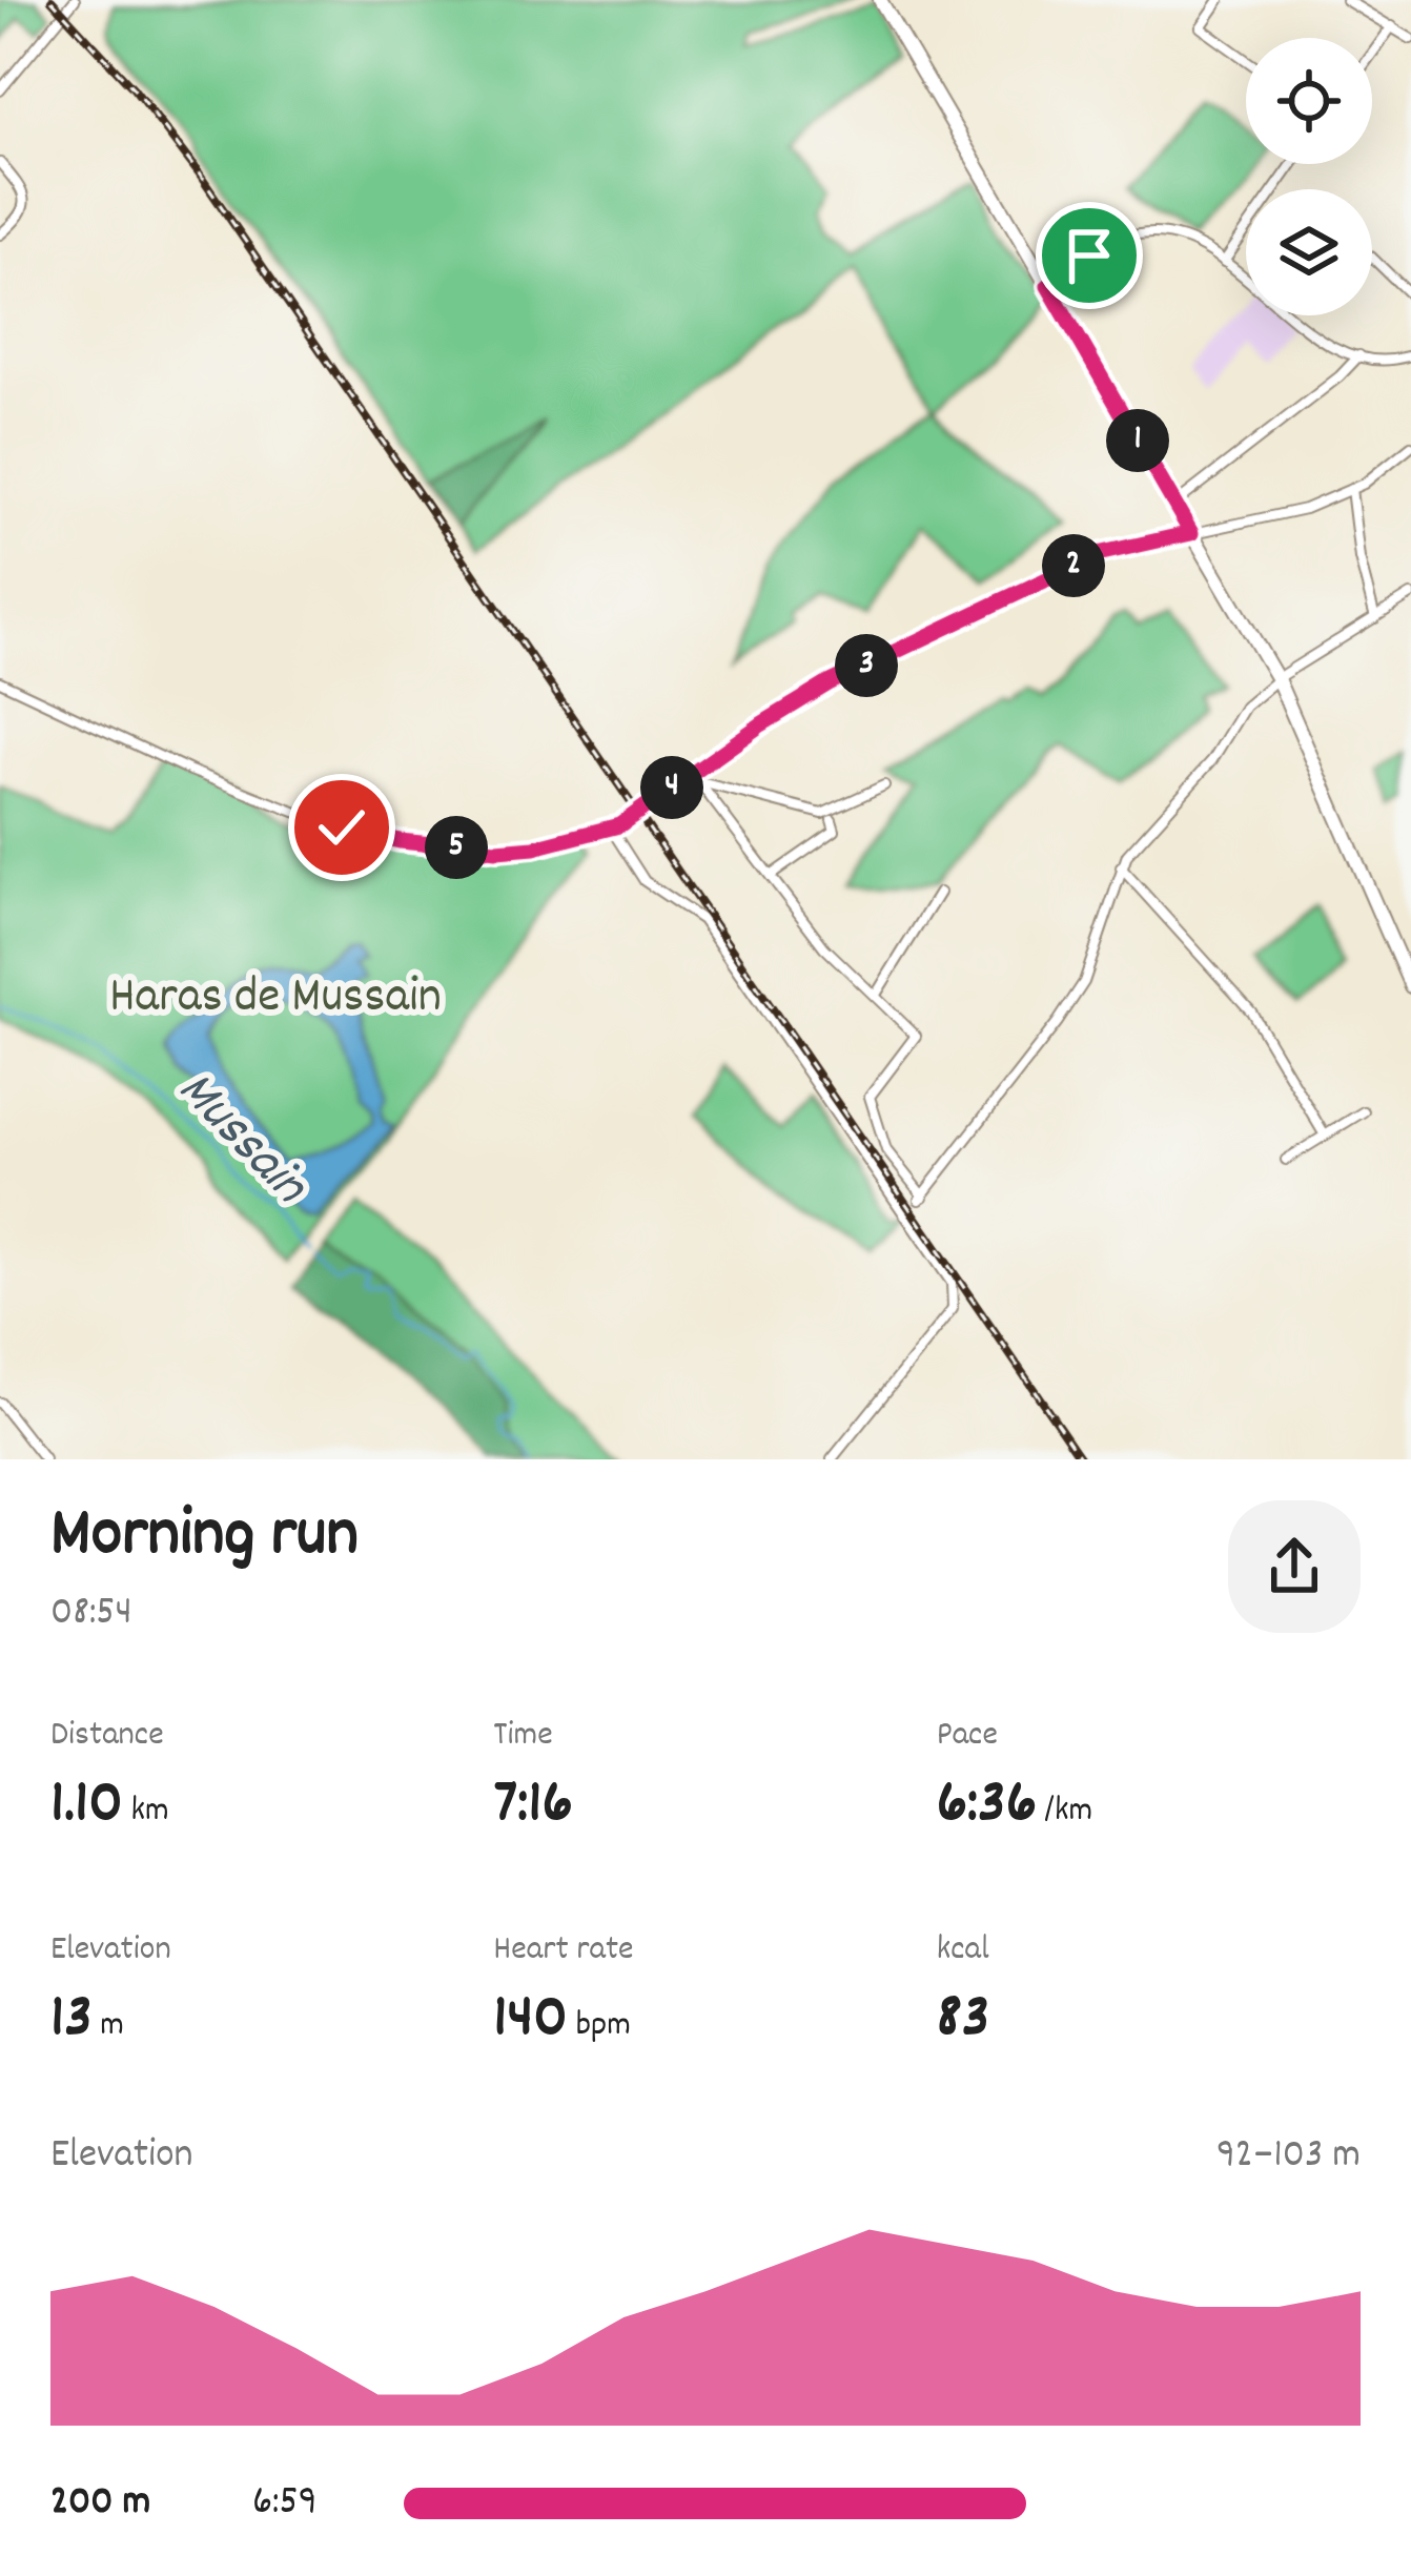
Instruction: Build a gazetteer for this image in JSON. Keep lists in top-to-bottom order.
{
  "water": ["Mussain"],
  "parks": ["Haras de Mussain"],
  "page": {
    "pins": [
      "1",
      "2",
      "3",
      "4",
      "5"
    ],
    "heading": ["Morning run", "08:54"],
    "stats": [
      ["Distance", "1.10 km"],
      ["Time", "7:16"],
      ["Pace", "6:36 /km"],
      ["Elevation", "13 m"],
      ["Heart rate", "140 bpm"],
      ["kcal", "83"]
    ],
    "chart": ["Elevation", "92–103 m"],
    "list": [
      {
        "name": "200 m",
        "note": "6:59"
      }
    ]
  }
}
